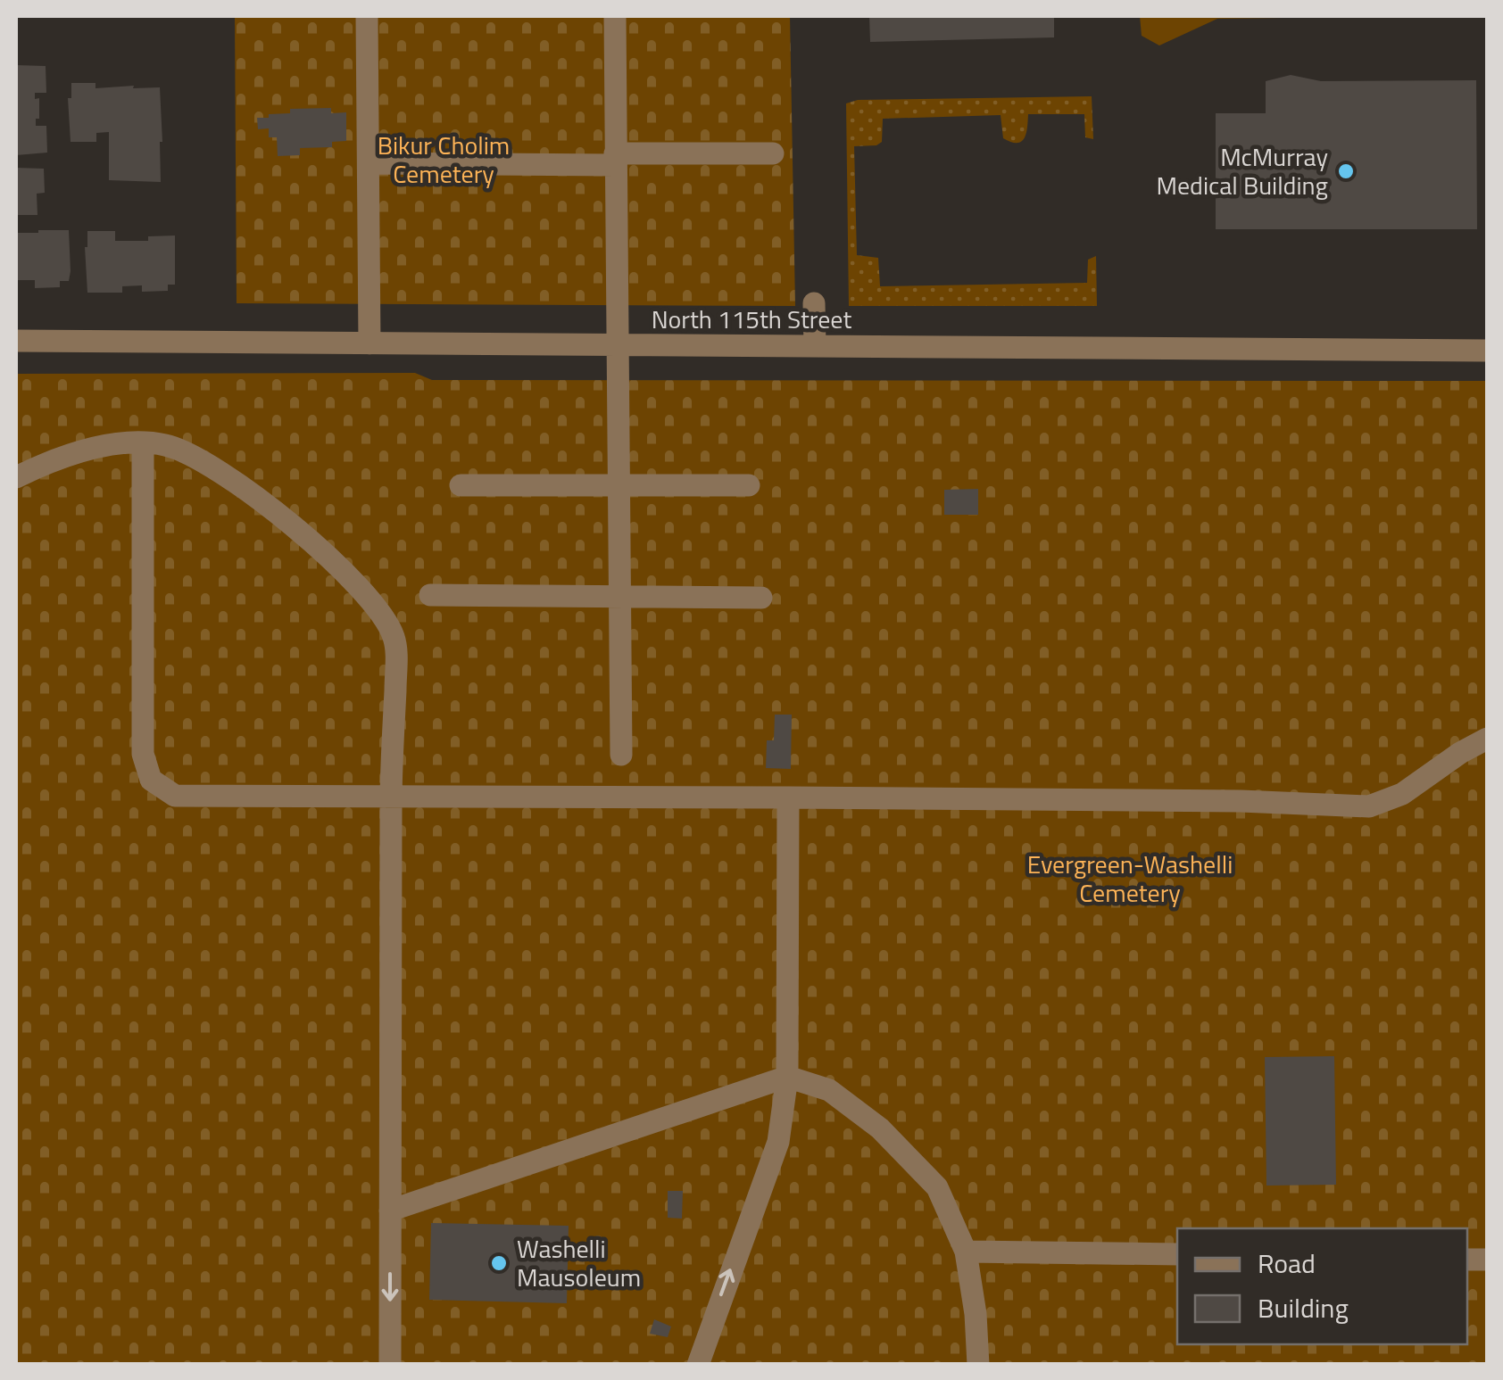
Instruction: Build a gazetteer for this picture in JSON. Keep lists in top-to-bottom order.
{
  "streets": {
    "street": ["North 115th Street"]
  },
  "parks": ["Bikur Cholim Cemetery", "Evergreen-Washelli Cemetery"],
  "places": ["McMurray Medical Building", "Washelli Mausoleum"],
  "legend": ["Road", "Building"]
}
